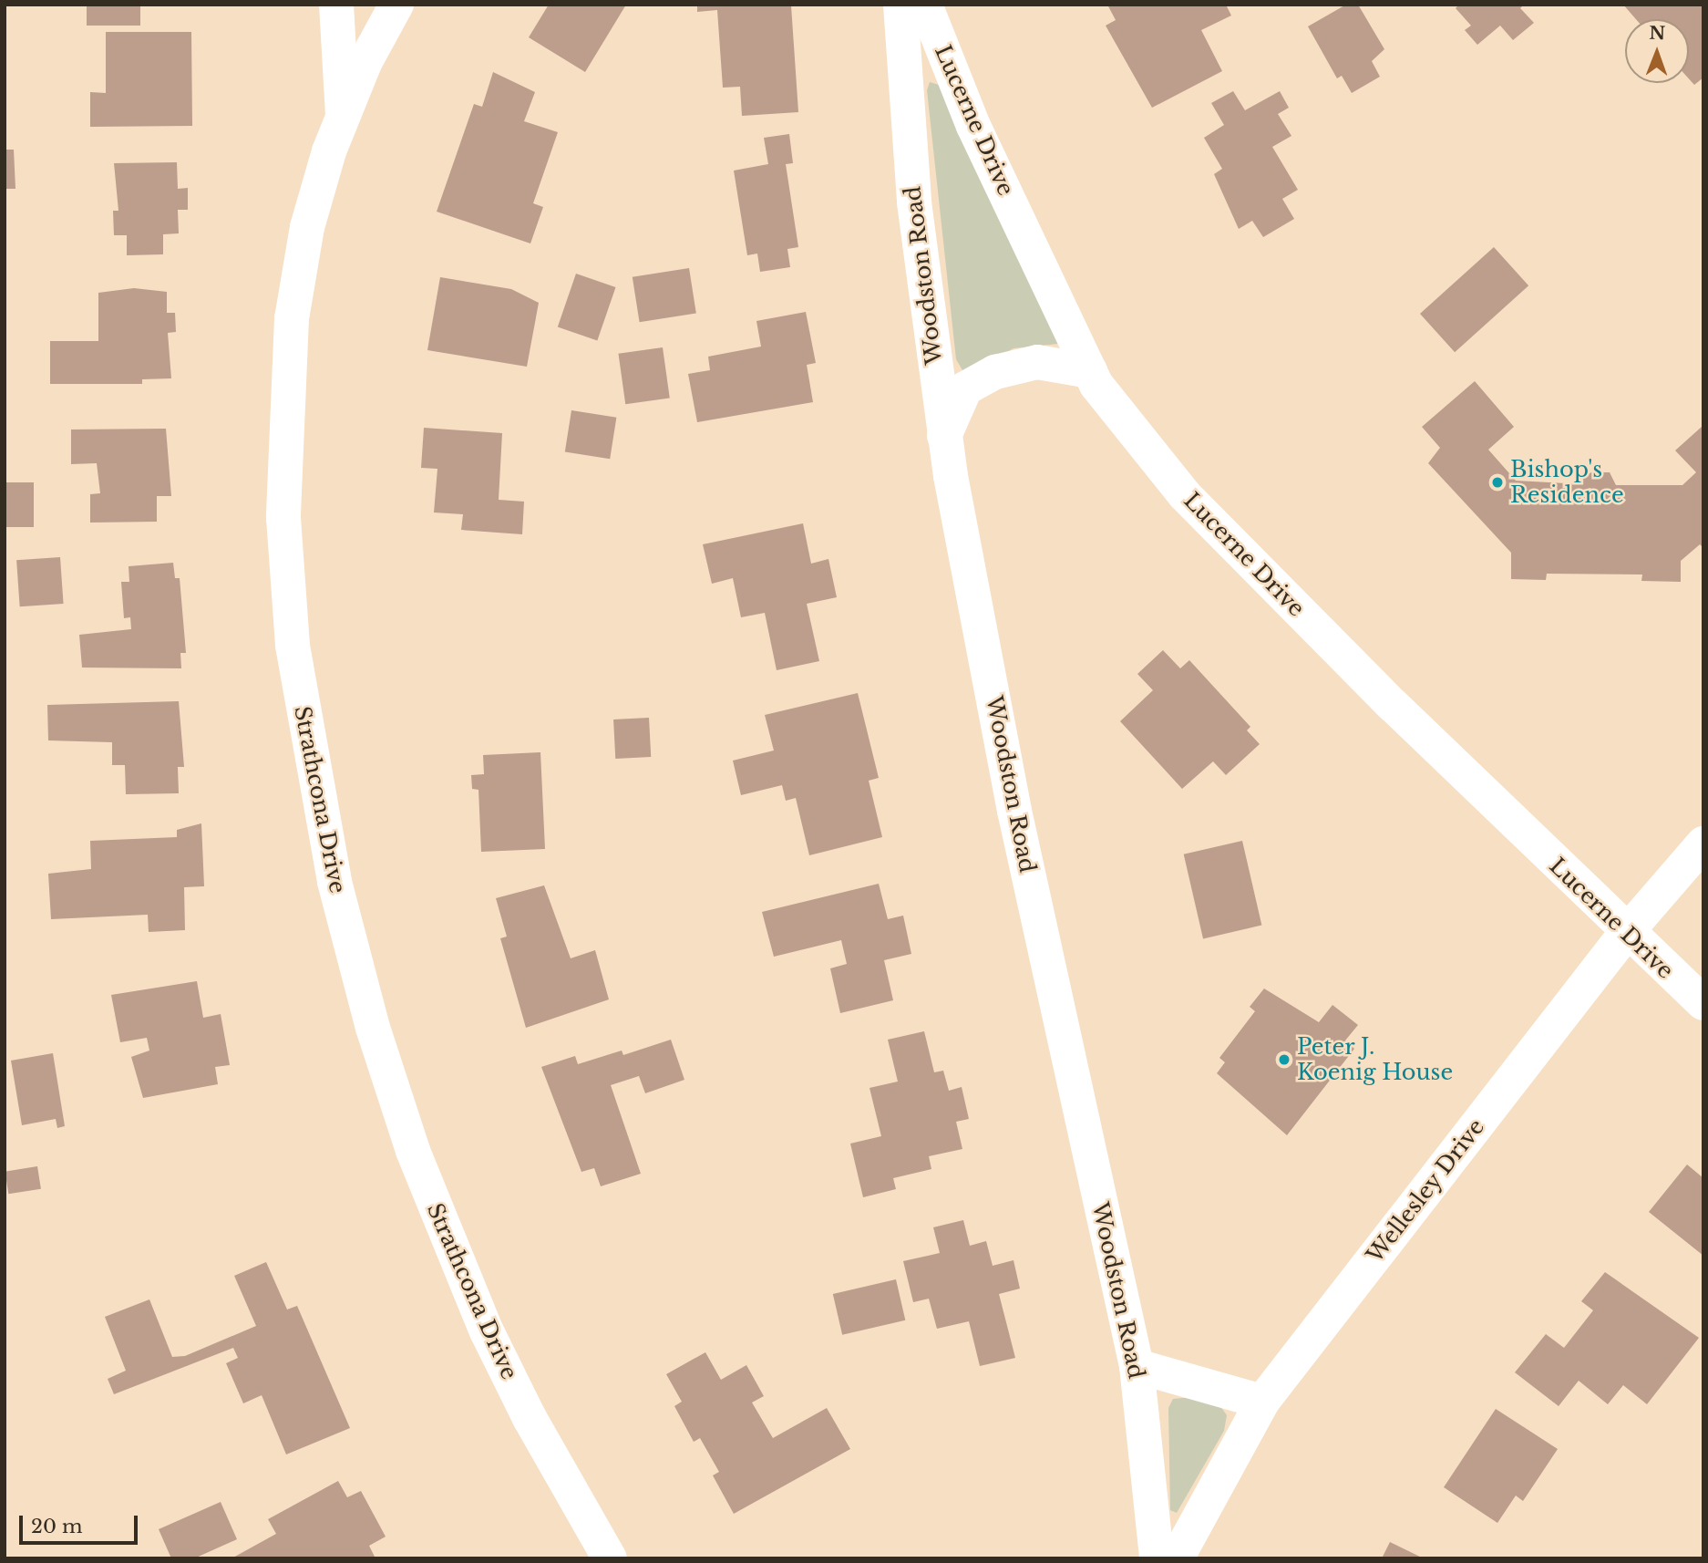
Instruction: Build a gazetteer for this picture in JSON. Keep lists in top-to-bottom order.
{
  "streets": {
    "street": [
      "Lucerne Drive",
      "Woodston Road",
      "Strathcona Drive",
      "Wellesley Drive"
    ]
  },
  "crossings": [
    ["Lucerne Drive", "Wellesley Drive"]
  ],
  "places": ["Bishop's Residence", "Peter J. Koenig House"],
  "scale_bar": "20 m",
  "north": "top"
}
